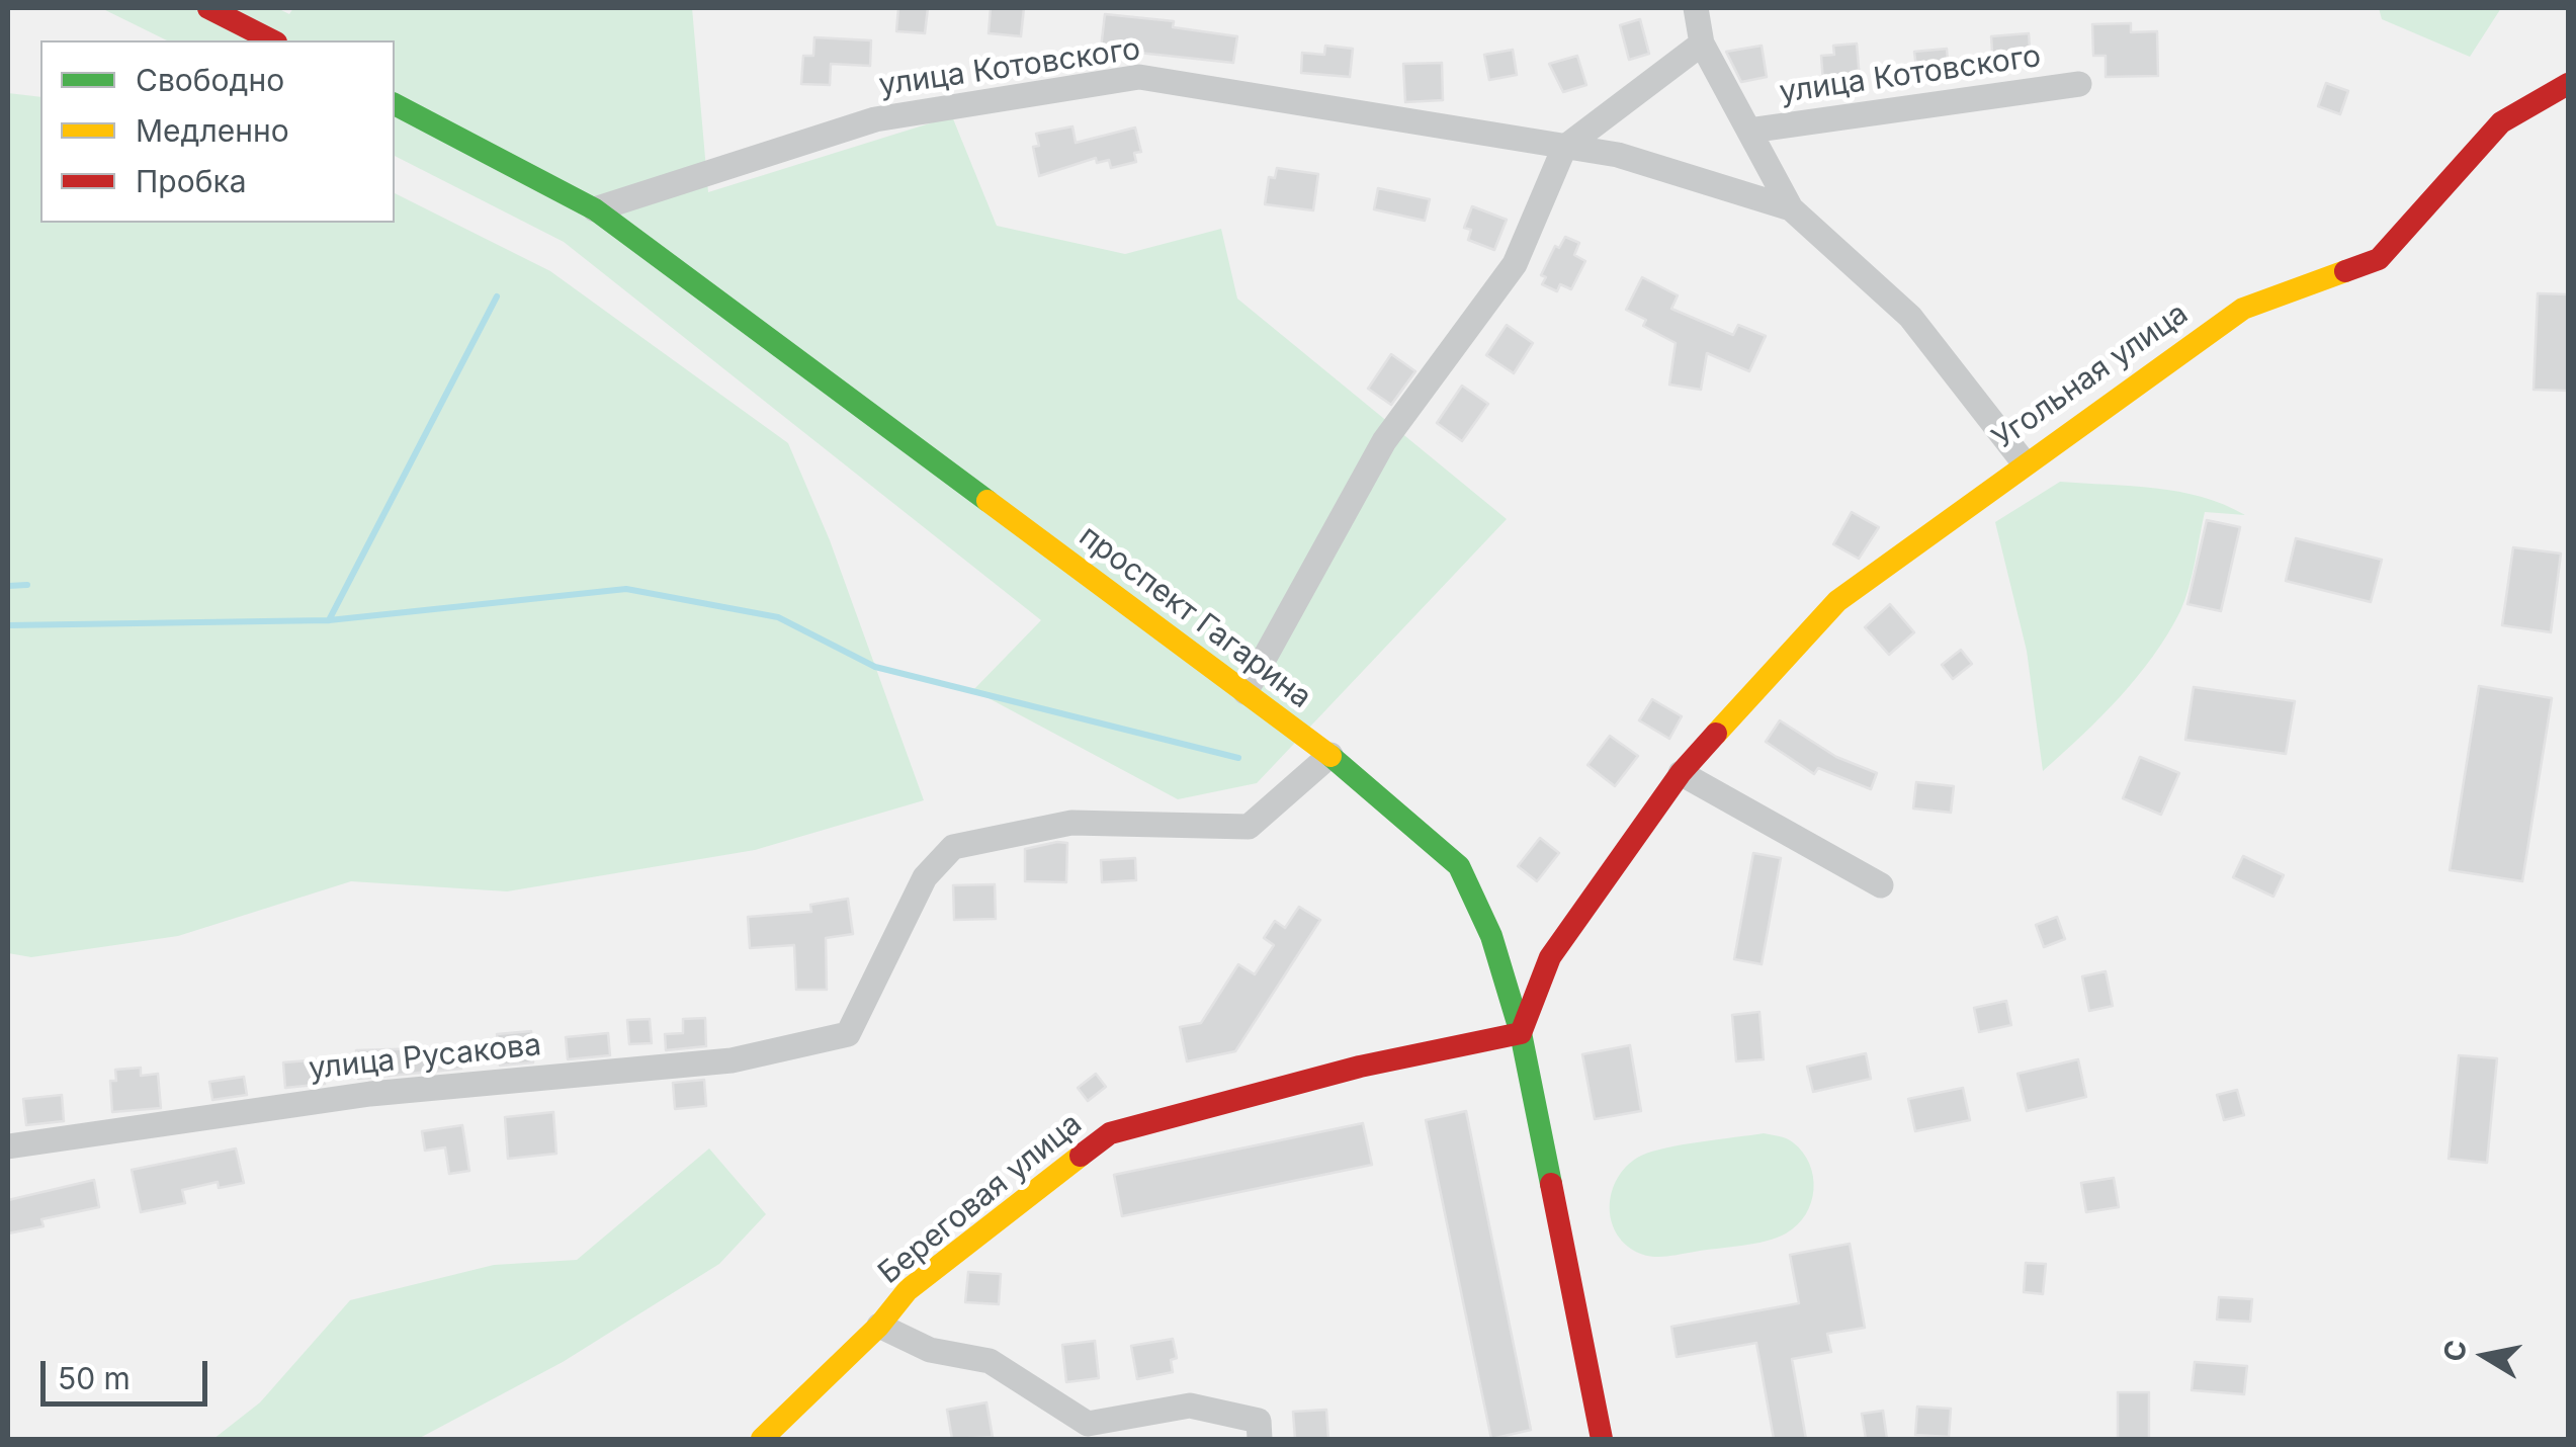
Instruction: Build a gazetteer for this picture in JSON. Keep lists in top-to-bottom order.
{
  "streets": {
    "street": [
      "улица Котовского",
      "Угольная улица",
      "проспект Гагарина",
      "улица Русакова",
      "Береговая улица"
    ]
  },
  "crossings": [
    ["улица Котовского", "Угольная улица"],
    ["улица Котовского", "проспект Гагарина"],
    ["Угольная улица", "проспект Гагарина"],
    ["Угольная улица", "Береговая улица"],
    ["проспект Гагарина", "улица Русакова"],
    ["проспект Гагарина", "Береговая улица"]
  ],
  "legend": ["Свободно", "Медленно", "Пробка"],
  "scale_bar": "50 m",
  "north": "left"
}
